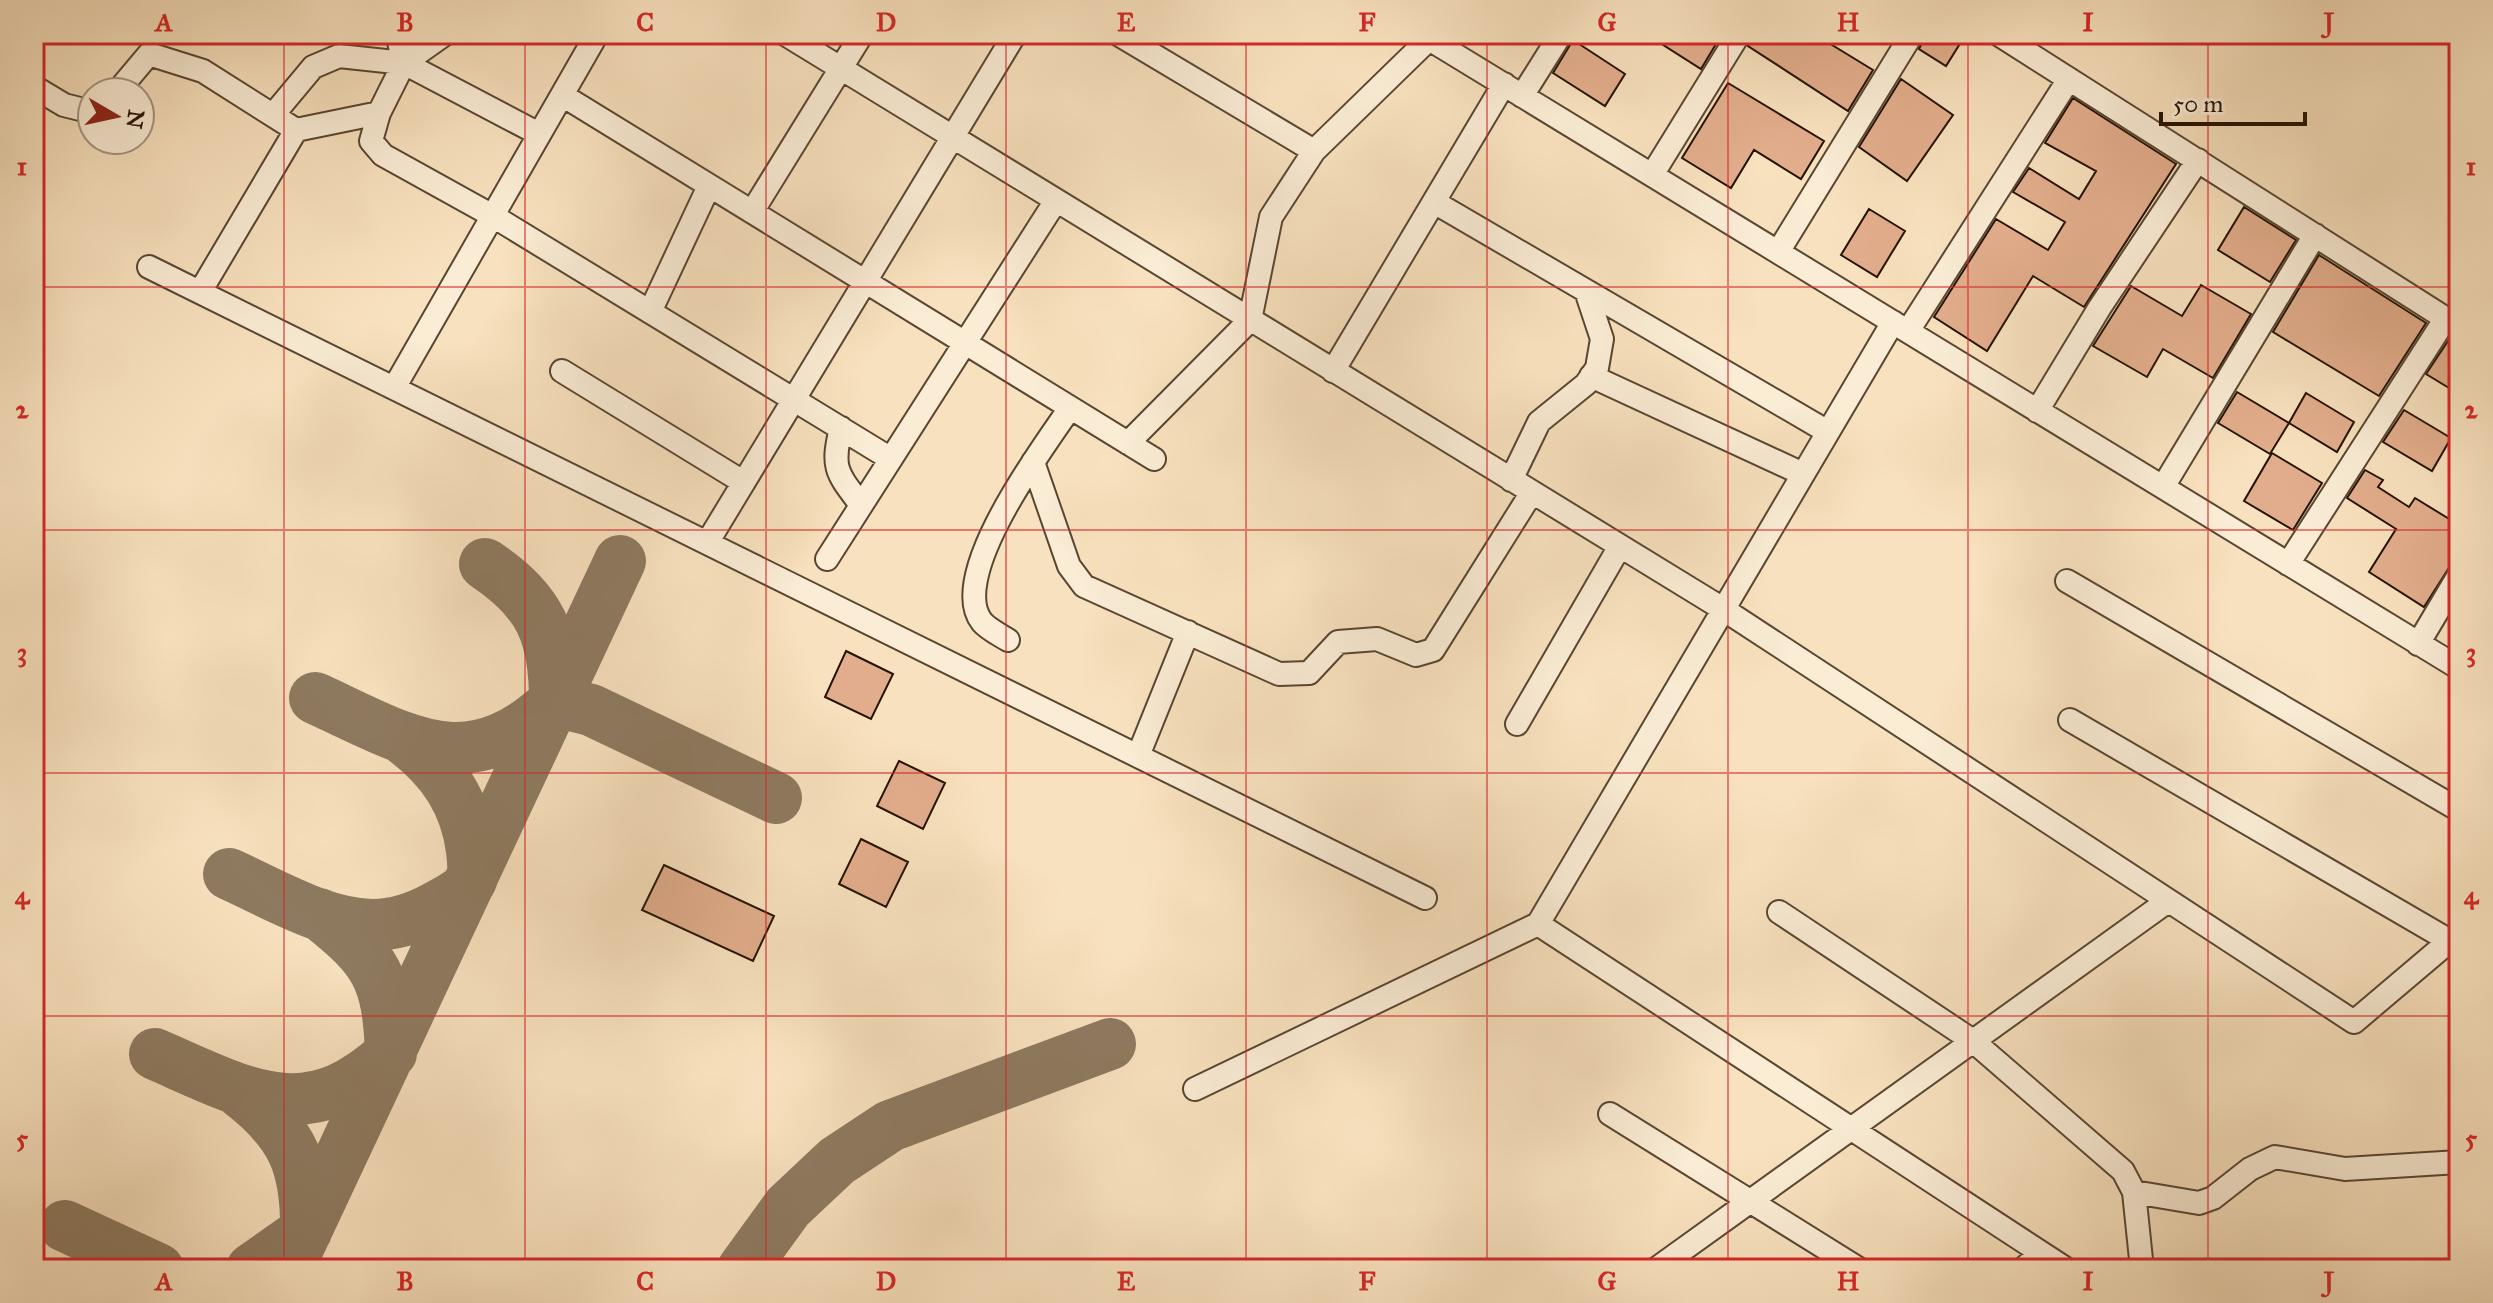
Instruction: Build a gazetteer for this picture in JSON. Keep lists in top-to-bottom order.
{
  "scale_bar": "50 m",
  "north": "right",
  "grid": {
    "columns": [
      "A",
      "B",
      "C",
      "D",
      "E",
      "F",
      "G",
      "H",
      "I",
      "J"
    ],
    "rows": [
      "1",
      "2",
      "3",
      "4",
      "5"
    ]
  }
}
